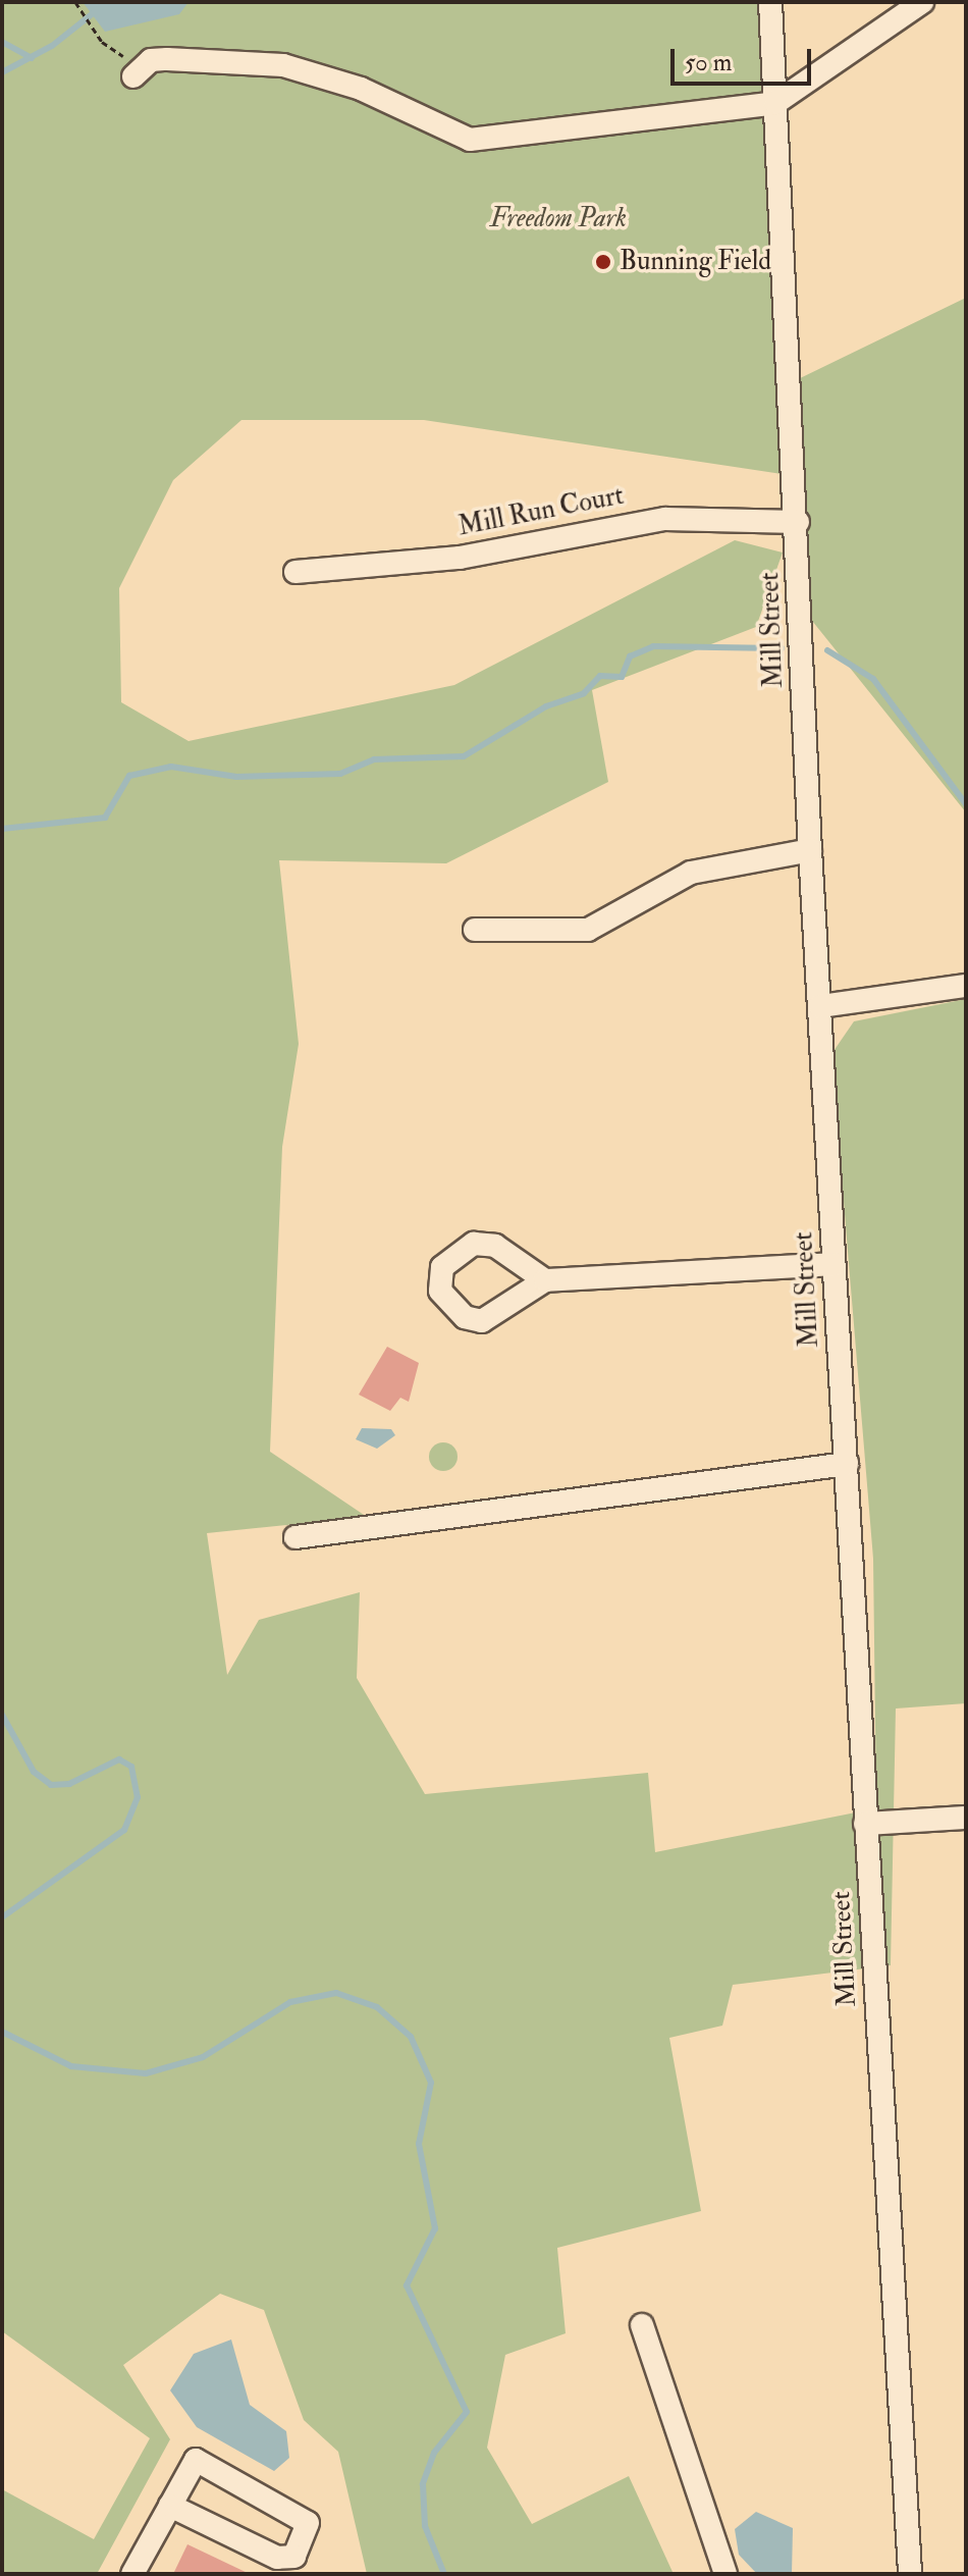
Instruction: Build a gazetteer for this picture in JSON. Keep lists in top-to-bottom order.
{
  "streets": {
    "street": ["Mill Run Court", "Mill Street"]
  },
  "crossings": [
    ["Mill Run Court", "Mill Street"]
  ],
  "parks": ["Freedom Park"],
  "places": ["Bunning Field"],
  "scale_bar": "50 m"
}
